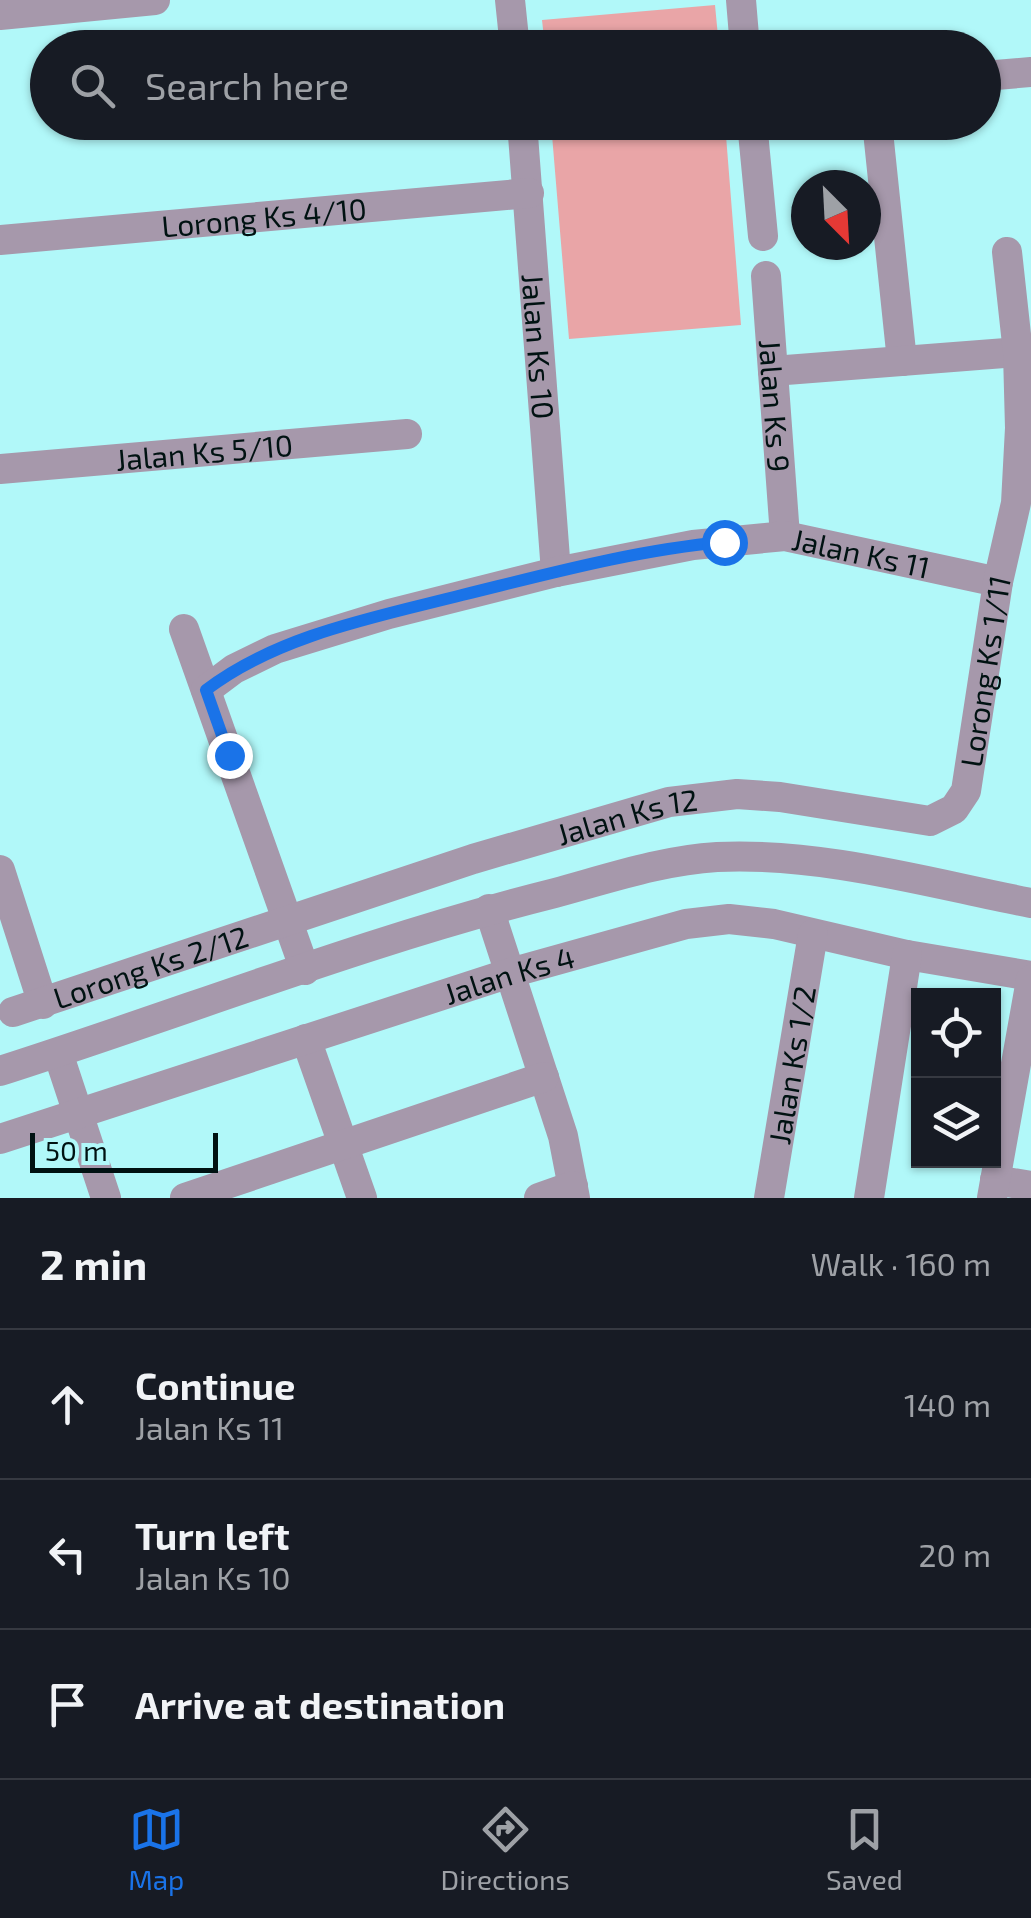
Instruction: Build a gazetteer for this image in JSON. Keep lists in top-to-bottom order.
{
  "streets": {
    "street": [
      "Lorong Ks 4/10",
      "Jalan Ks 10",
      "Jalan Ks 9",
      "Jalan Ks 5/10",
      "Jalan Ks 11",
      "Lorong Ks 1/11",
      "Jalan Ks 12",
      "Lorong Ks 2/12",
      "Jalan Ks 4",
      "Jalan Ks 1/2"
    ]
  },
  "crossings": [
    ["Lorong Ks 4/10", "Jalan Ks 10"],
    ["Jalan Ks 10", "Jalan Ks 11"],
    ["Jalan Ks 9", "Jalan Ks 11"],
    ["Jalan Ks 11", "Lorong Ks 1/11"],
    ["Lorong Ks 1/11", "Jalan Ks 12"],
    ["Jalan Ks 12", "Lorong Ks 2/12"],
    ["Jalan Ks 4", "Jalan Ks 1/2"]
  ],
  "scale_bar": "50 m",
  "north": "bottom right",
  "page": {
    "search": "Search here",
    "scale": "50 m",
    "heading": ["2 min", "Walk · 160 m"],
    "list": [
      ["Continue", "Jalan Ks 11", "140 m"],
      ["Turn left", "Jalan Ks 10", "20 m"],
      "Arrive at destination"
    ],
    "nav": ["Map", "Directions", "Saved"]
  }
}
